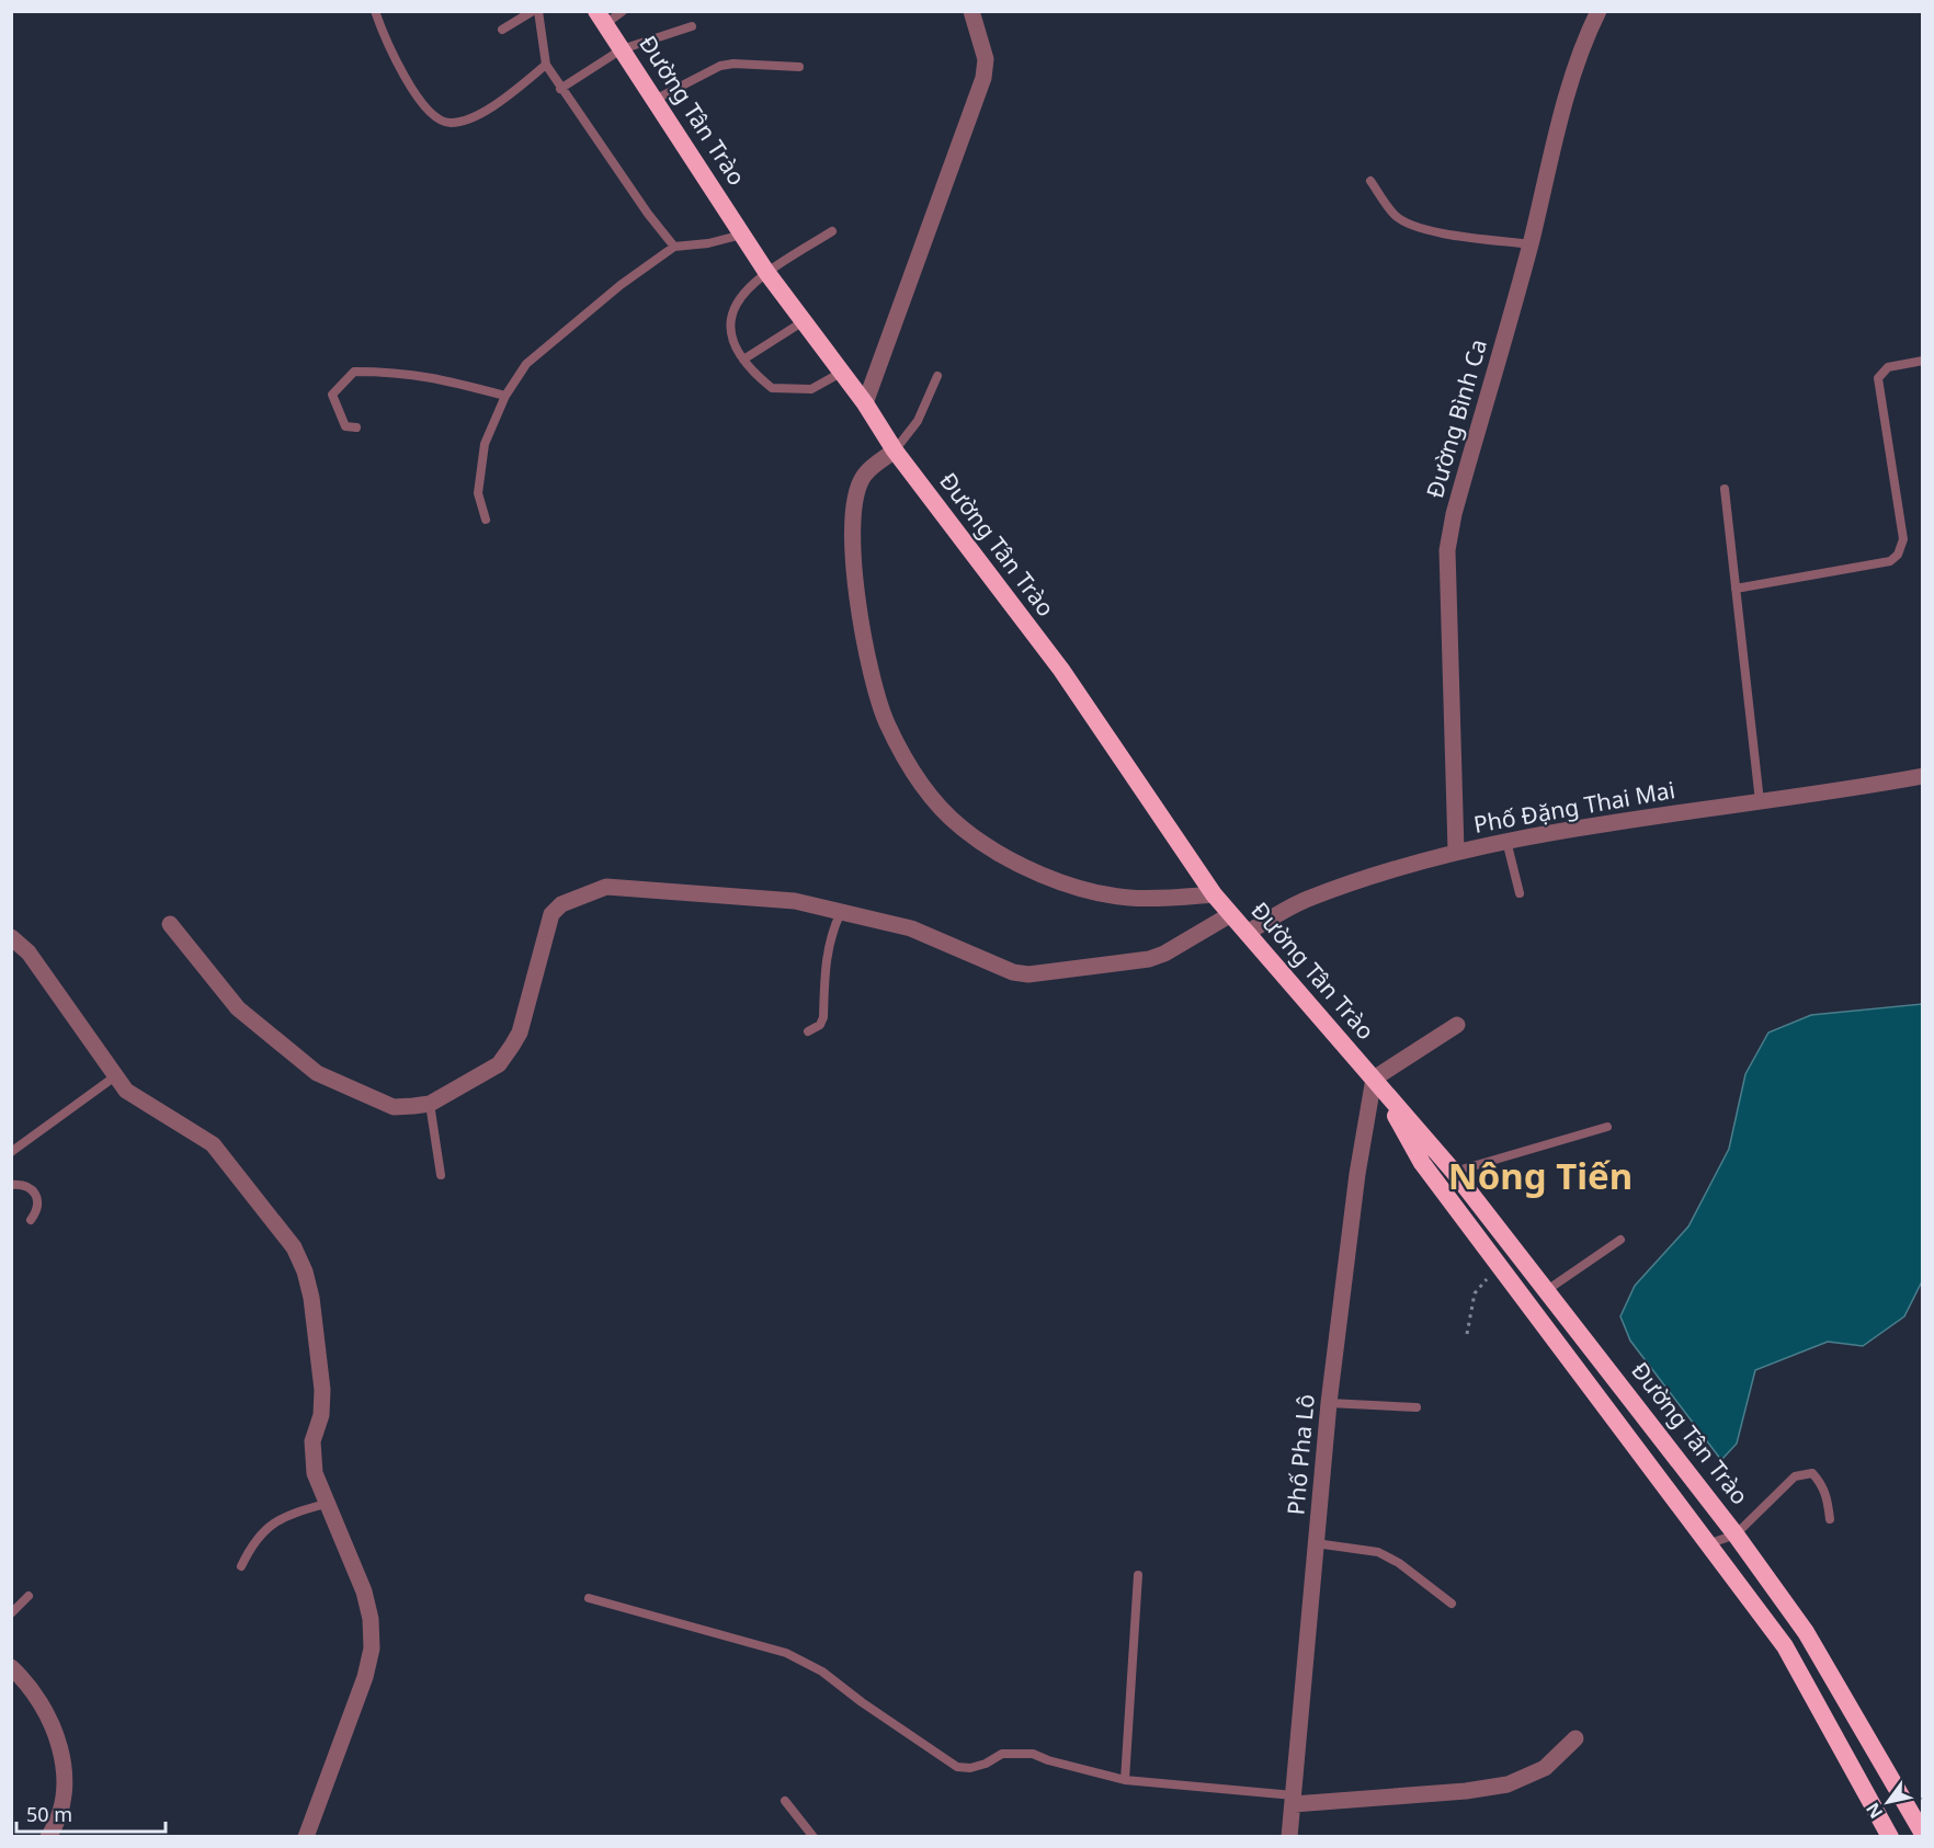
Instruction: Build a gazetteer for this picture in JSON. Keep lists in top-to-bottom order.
{
  "streets": {
    "highway": ["Đường Tân Trào"],
    "street": ["Đường Bình Ca", "Phố Đặng Thai Mai", "Phố Pha Lô"]
  },
  "crossings": [
    ["Đường Tân Trào", "Phố Đặng Thai Mai"],
    ["Đường Tân Trào", "Phố Pha Lô"],
    ["Đường Bình Ca", "Phố Đặng Thai Mai"]
  ],
  "districts": ["Nông Tiến"],
  "scale_bar": "50 m",
  "north": "bottom left"
}
